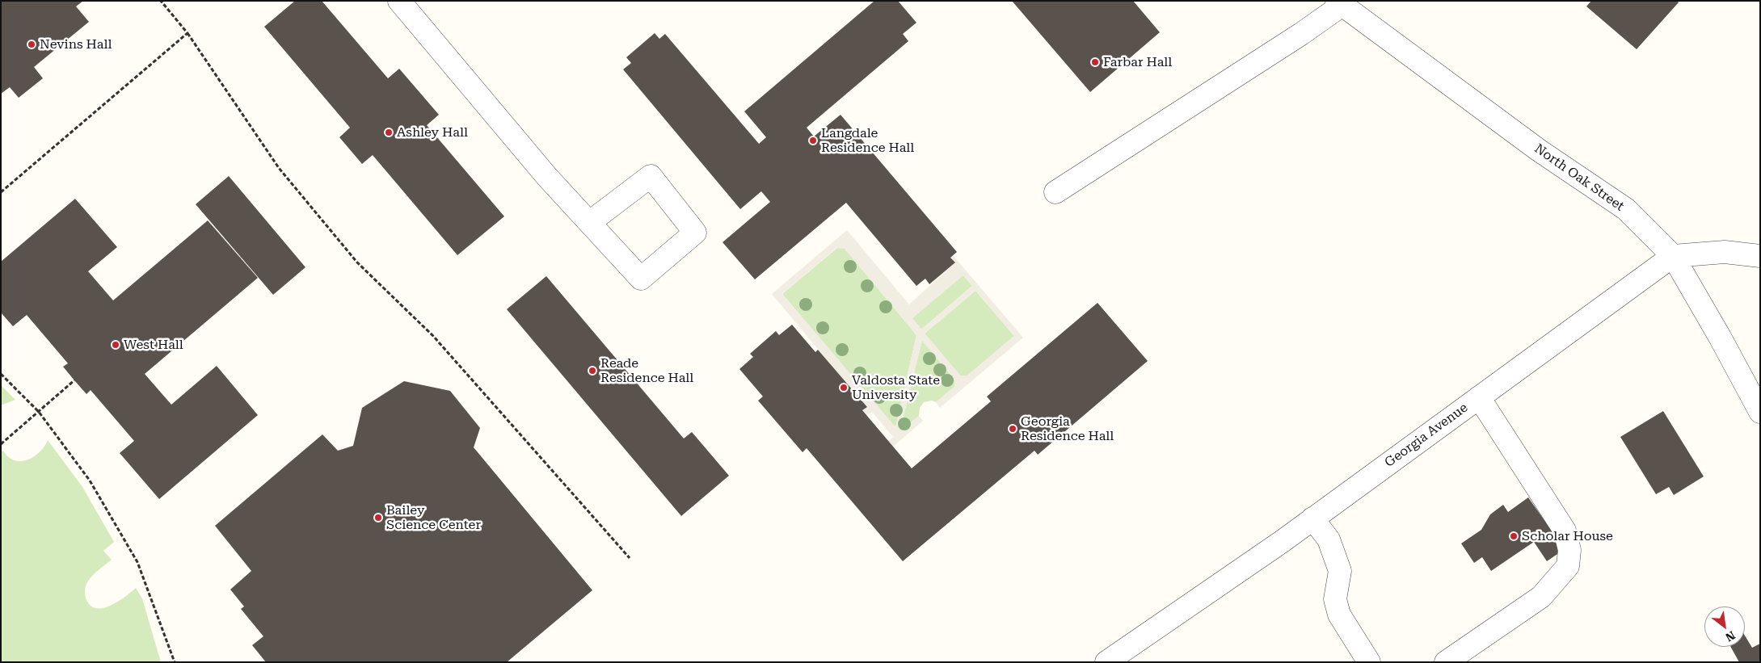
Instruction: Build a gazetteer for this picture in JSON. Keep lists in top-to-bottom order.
{
  "streets": {
    "street": ["North Oak Street", "Georgia Avenue"]
  },
  "crossings": [
    ["North Oak Street", "Georgia Avenue"]
  ],
  "places": [
    "Nevins Hall",
    "Farbar Hall",
    "Ashley Hall",
    "Langdale Residence Hall",
    "West Hall",
    "Reade Residence Hall",
    "Valdosta State University",
    "Georgia Residence Hall",
    "Bailey Science Center",
    "Scholar House"
  ],
  "north": "bottom right"
}
